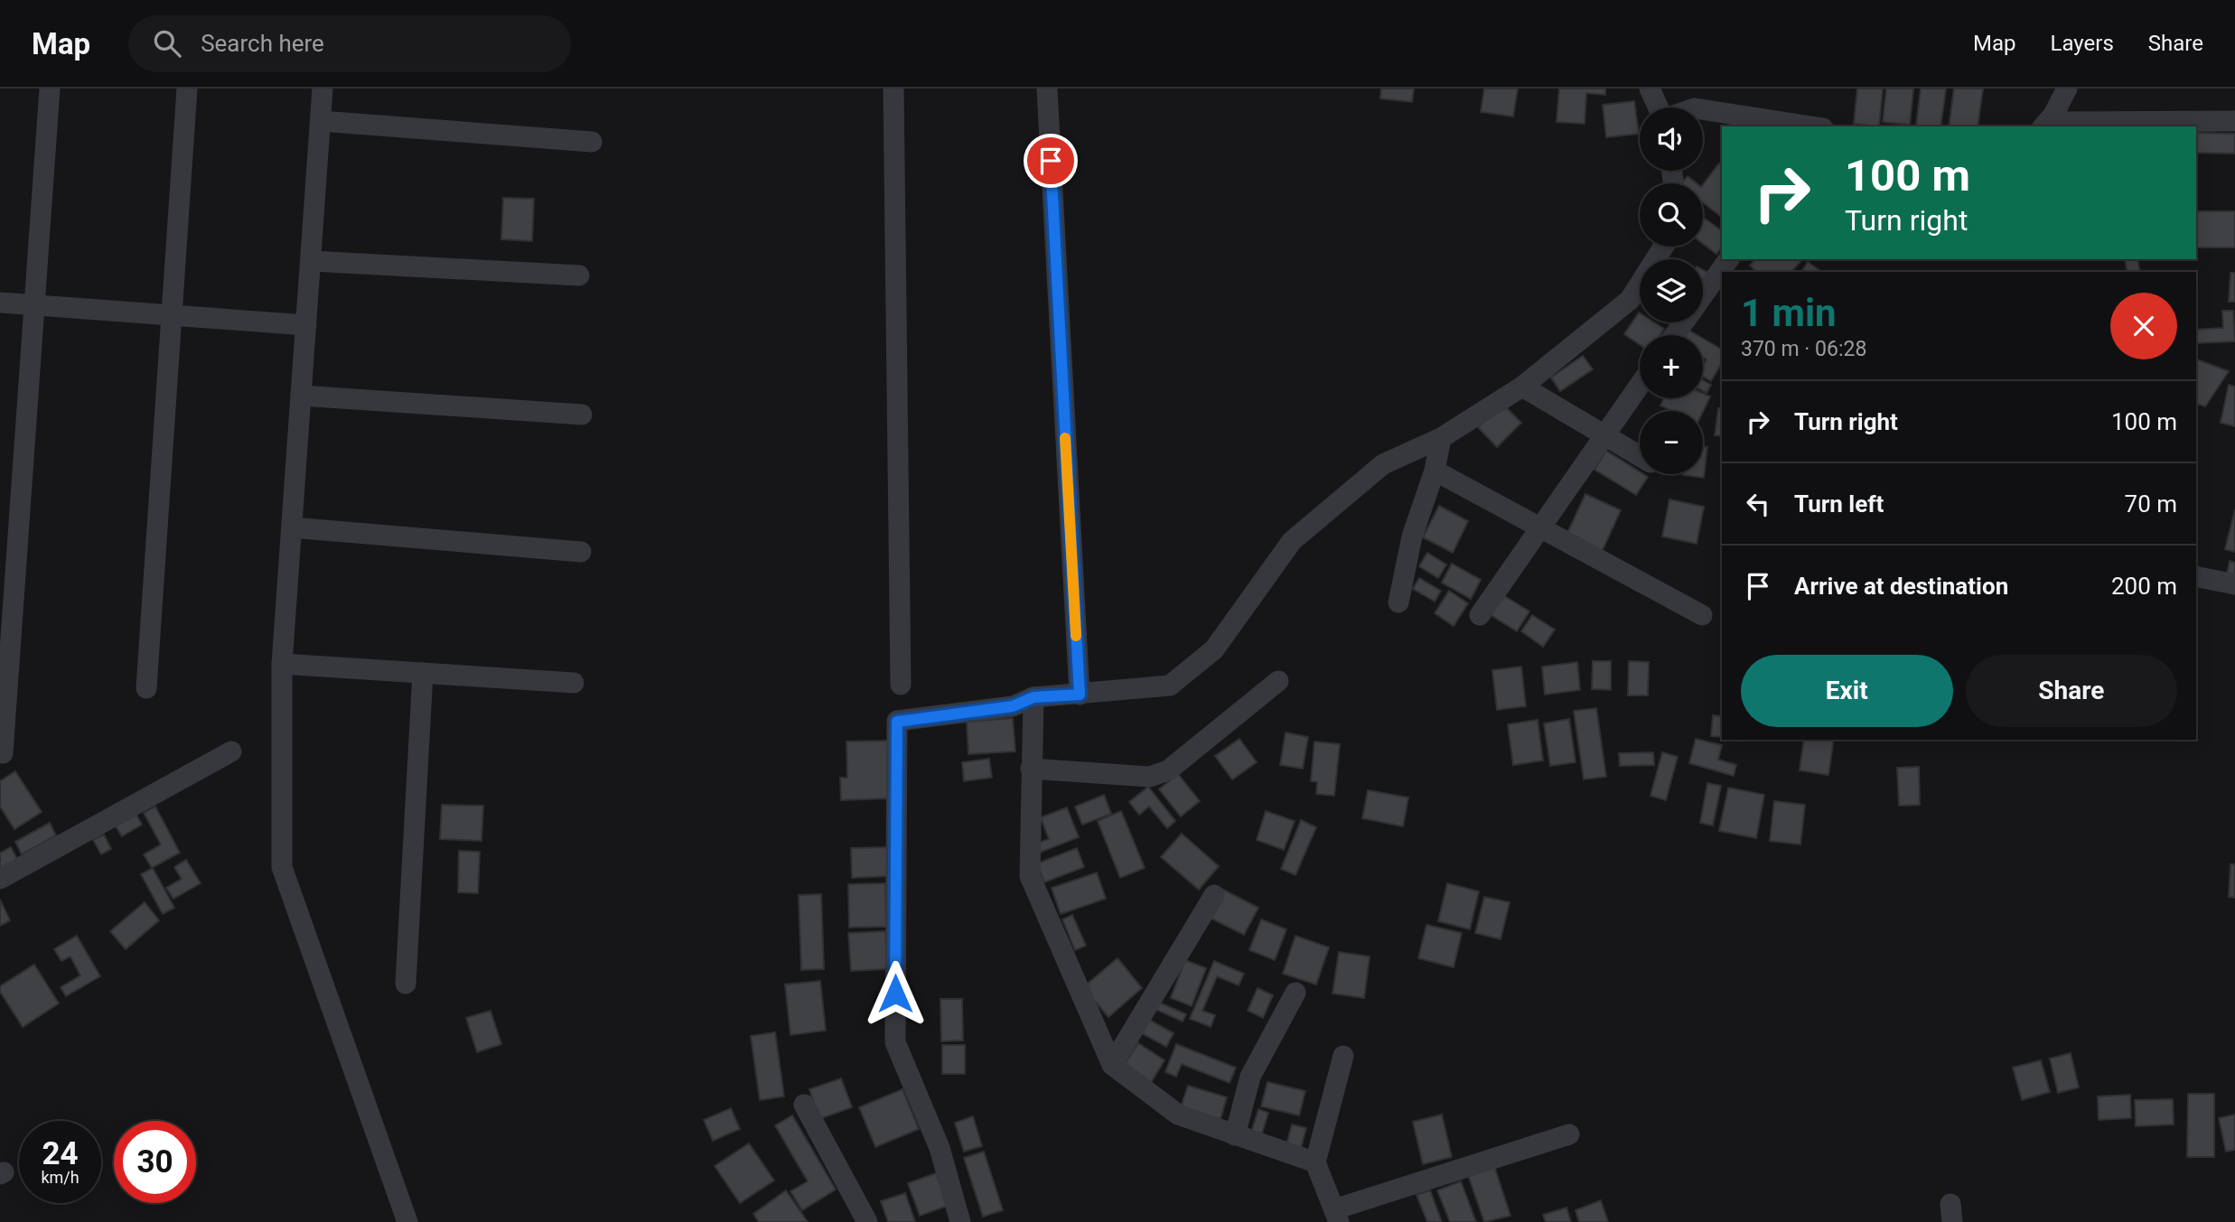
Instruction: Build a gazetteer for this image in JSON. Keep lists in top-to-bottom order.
{
  "page": {
    "header": "Map",
    "search": "Search here",
    "nav": ["Map", "Layers", "Share"],
    "map_buttons": ["+", "−"],
    "turn": ["100 m", "Turn right"],
    "heading": ["1 min", "370 m · 06:28"],
    "list": [
      {
        "name": "Turn right",
        "value": "100 m"
      },
      {
        "name": "Turn left",
        "value": "70 m"
      },
      {
        "name": "Arrive at destination",
        "value": "200 m"
      }
    ],
    "buttons": ["Exit", "Share"],
    "speed": "24 km/h",
    "limit": "30"
  }
}
